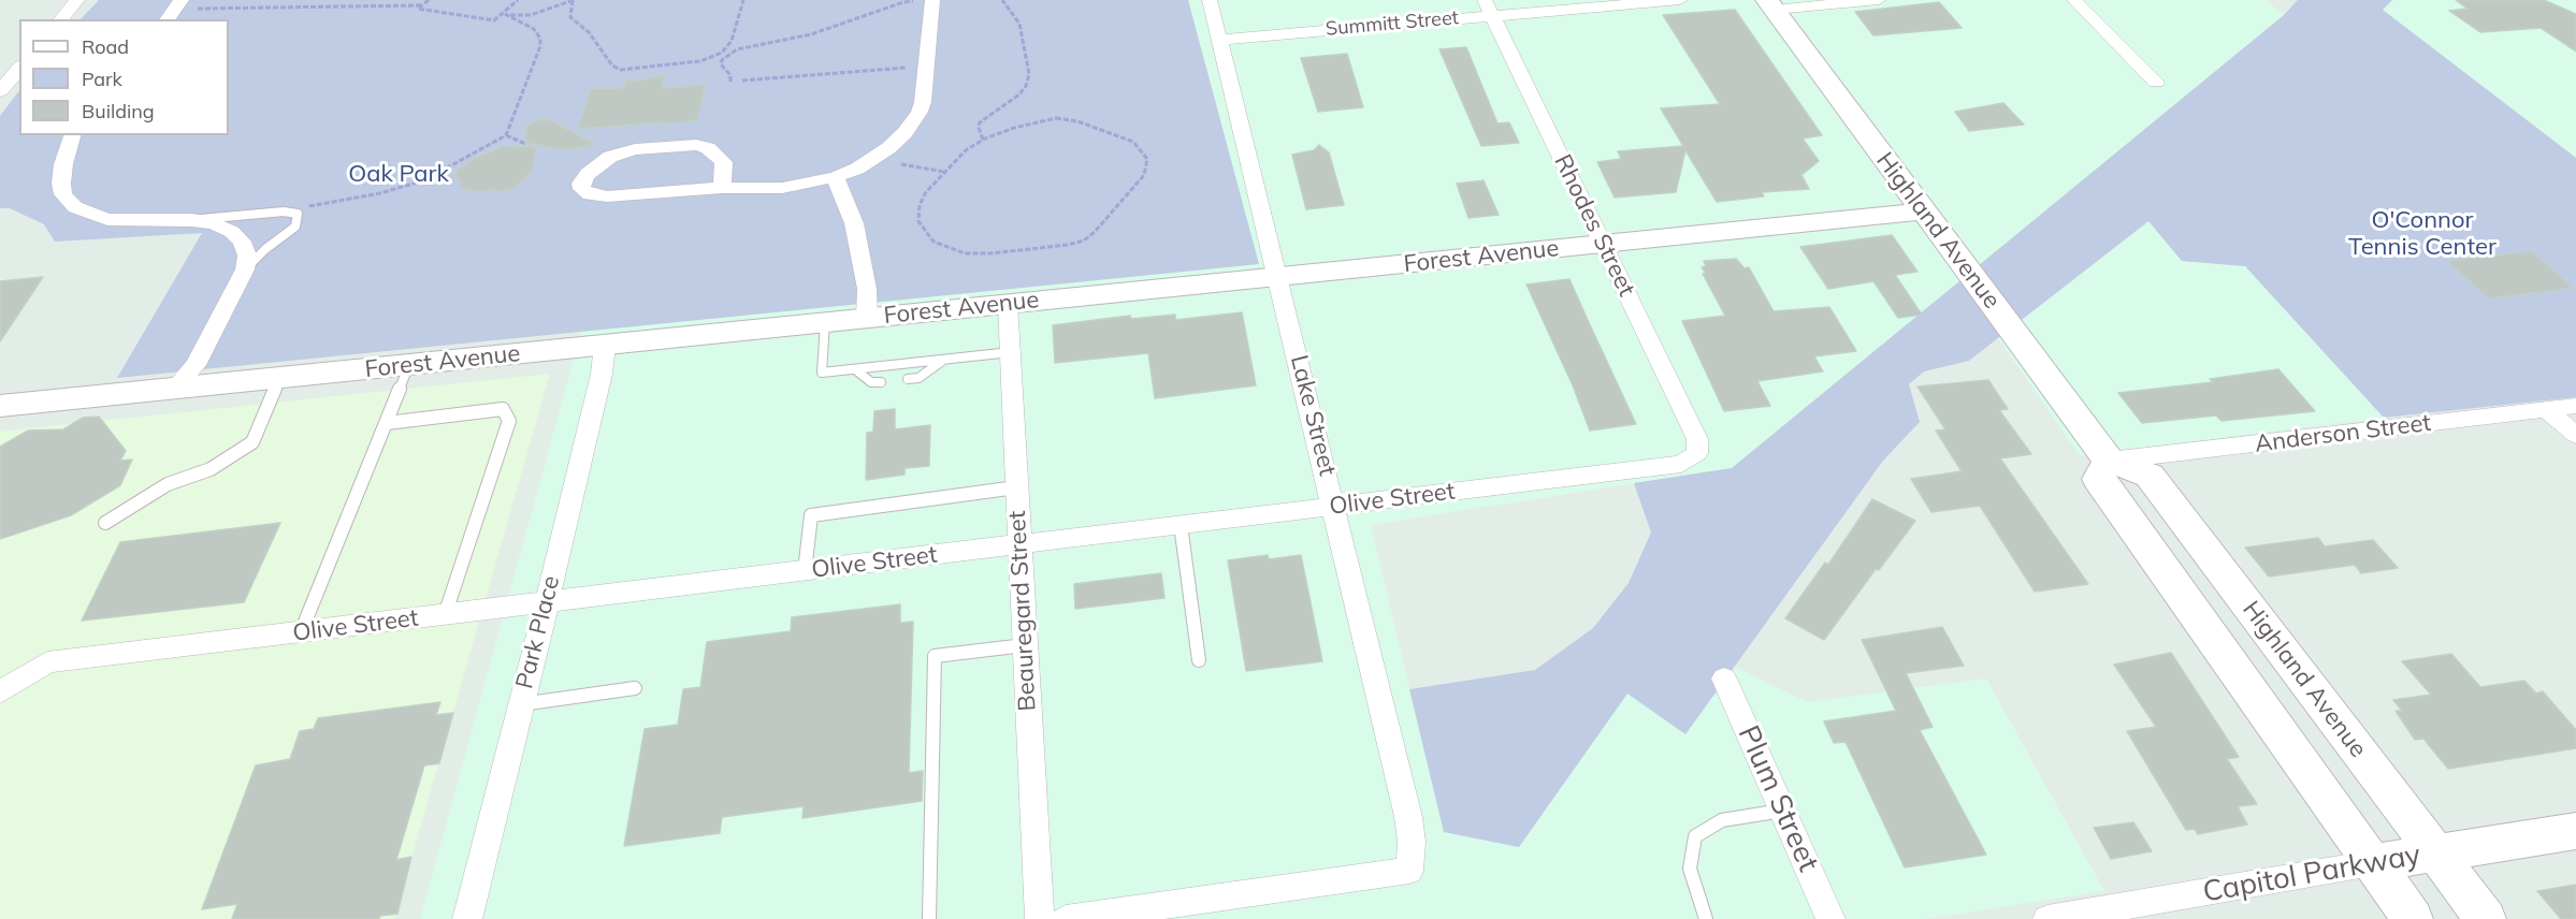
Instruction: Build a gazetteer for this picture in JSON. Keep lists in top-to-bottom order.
{
  "streets": {
    "street": [
      "Summitt Street",
      "Rhodes Street",
      "Highland Avenue",
      "Forest Avenue",
      "Lake Street",
      "Anderson Street",
      "Olive Street",
      "Beauregard Street",
      "Park Place",
      "Plum Street",
      "Capitol Parkway"
    ]
  },
  "crossings": [
    ["Summitt Street", "Rhodes Street"],
    ["Summitt Street", "Lake Street"],
    ["Rhodes Street", "Forest Avenue"],
    ["Rhodes Street", "Olive Street"],
    ["Highland Avenue", "Forest Avenue"],
    ["Highland Avenue", "Anderson Street"],
    ["Highland Avenue", "Capitol Parkway"],
    ["Forest Avenue", "Lake Street"],
    ["Forest Avenue", "Beauregard Street"],
    ["Forest Avenue", "Park Place"],
    ["Lake Street", "Olive Street"],
    ["Olive Street", "Beauregard Street"],
    ["Olive Street", "Park Place"]
  ],
  "parks": ["Oak Park", "O'Connor Tennis Center"],
  "legend": ["Road", "Park", "Building"]
}
